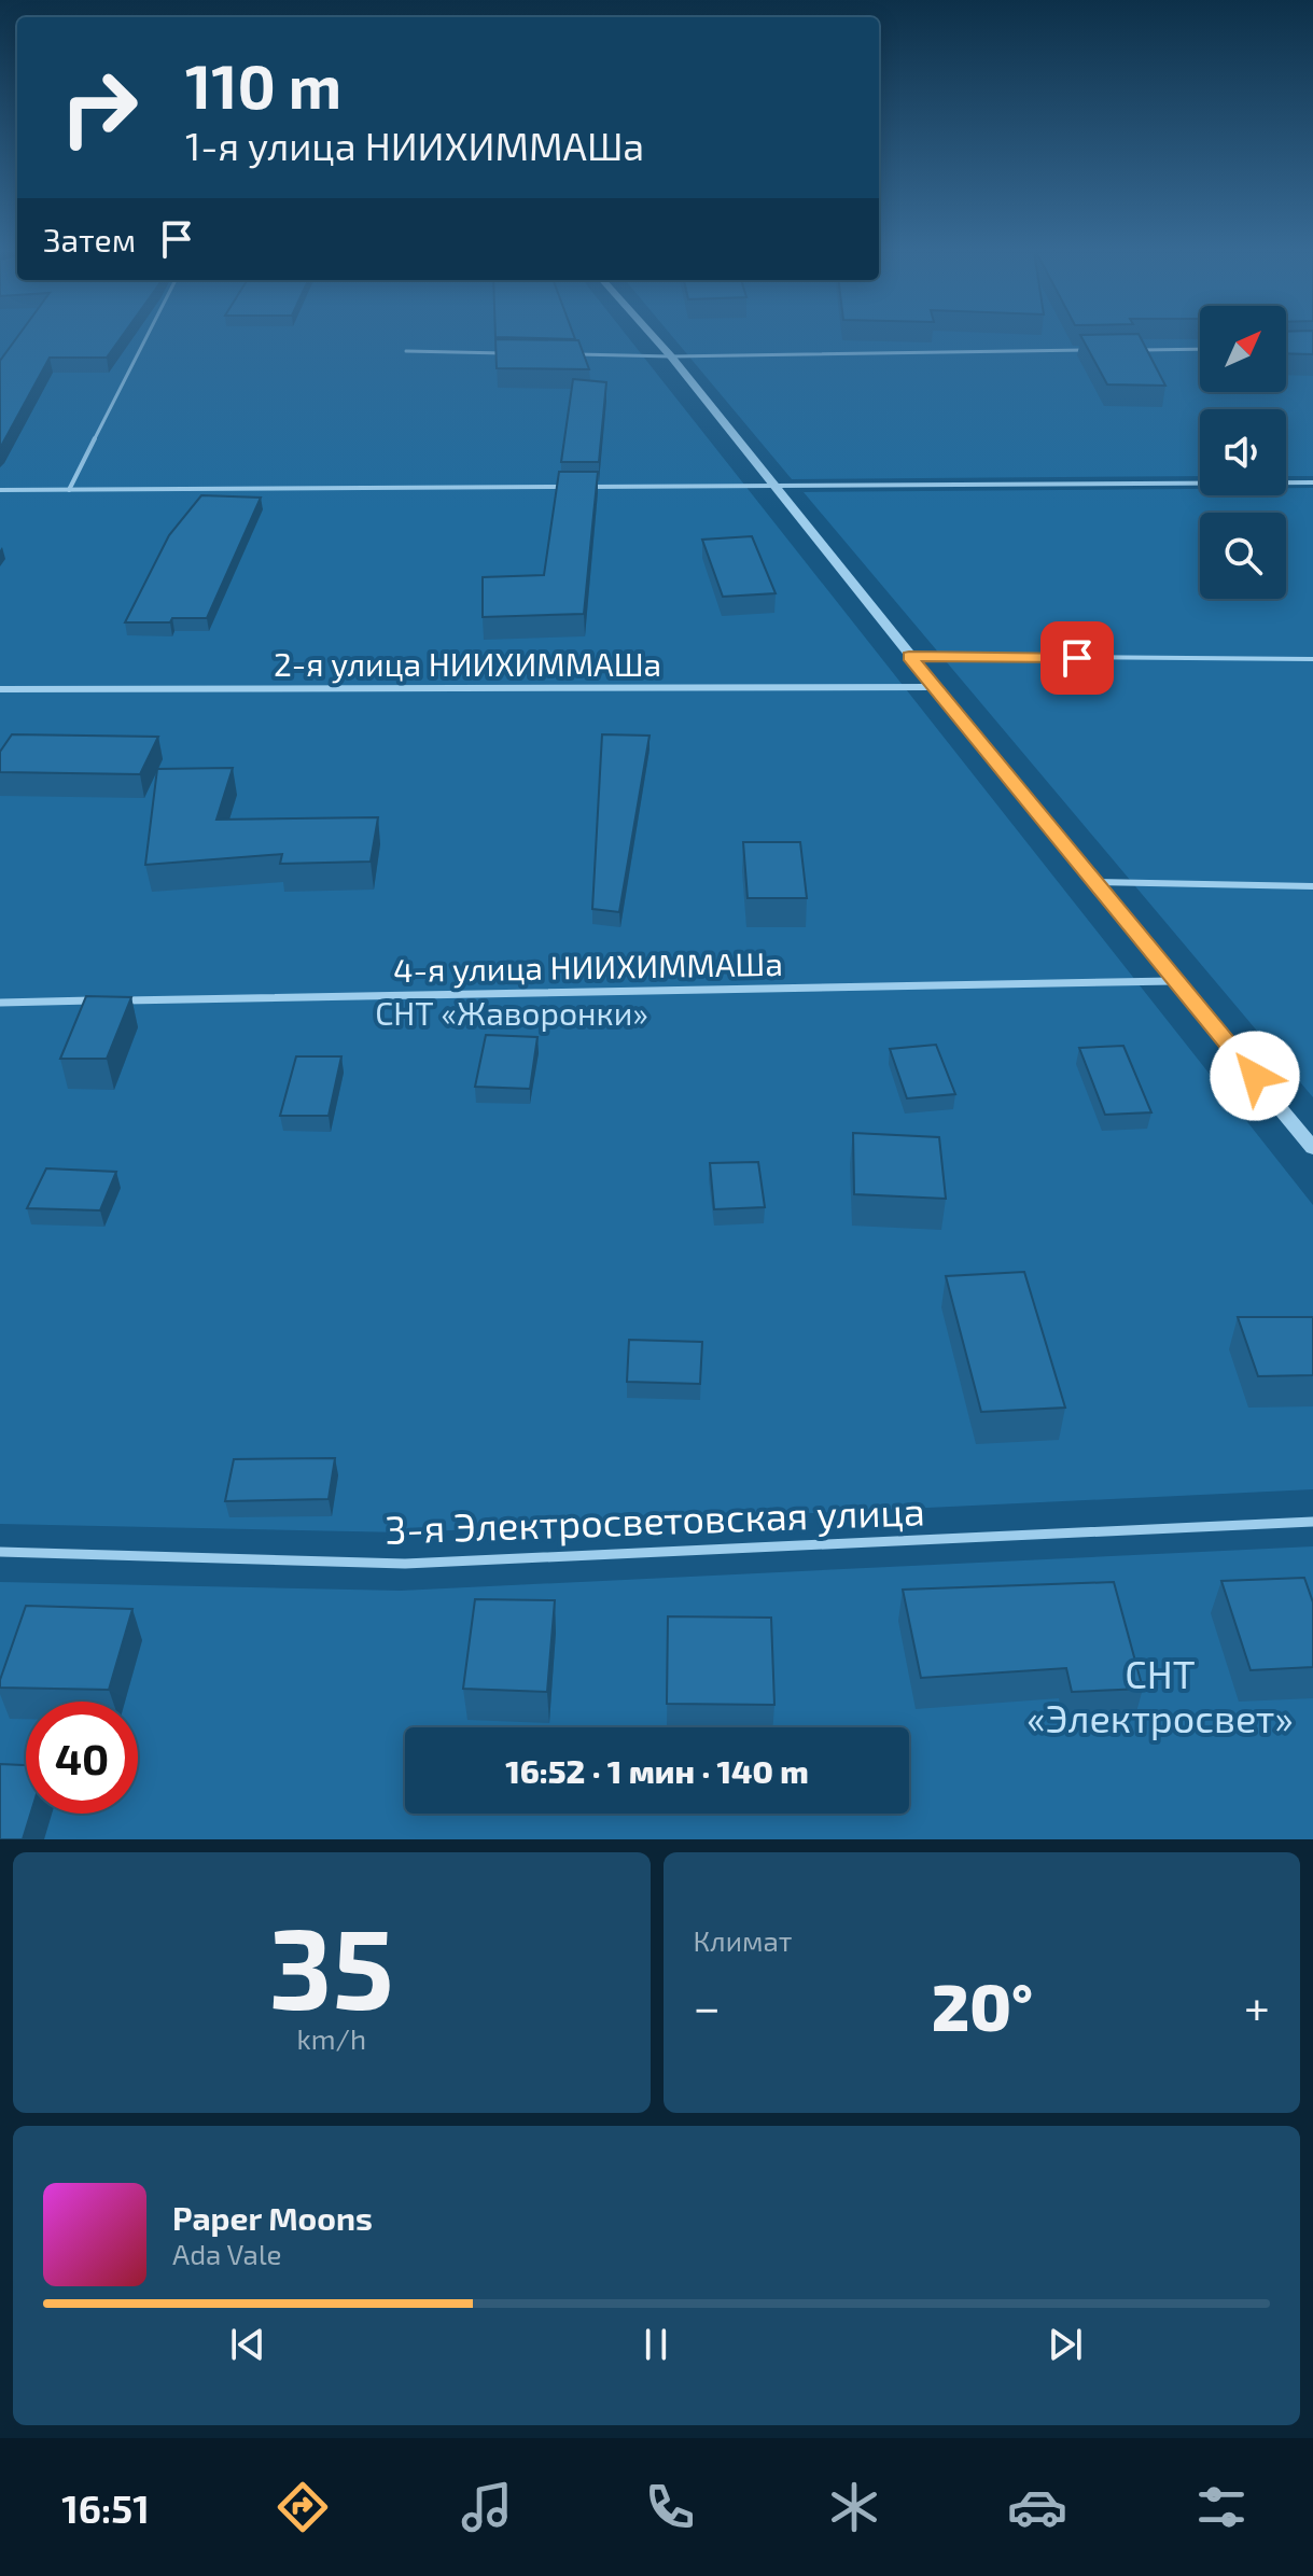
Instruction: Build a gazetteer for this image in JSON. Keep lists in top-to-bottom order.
{
  "streets": {
    "lane": ["2-я улица НИИХИММАШа", "4-я улица НИИХИММАШа", "3-я Электросветовская улица"]
  },
  "parks": ["СНТ «Жаворонки»", "СНТ «Электросвет»"],
  "north": "top right",
  "page": {
    "turn": ["110 m", "1-я улица НИИХИММАШа"],
    "then": "Затем",
    "limit": "40",
    "trip": "16:52 · 1 мин · 140 m",
    "tile": [
      ["35", "km/h"],
      "Климат"
    ],
    "heat": ["−", "20°", "+"],
    "song": ["Paper Moons", "Ada Vale"],
    "tabs": "16:51"
  }
}
